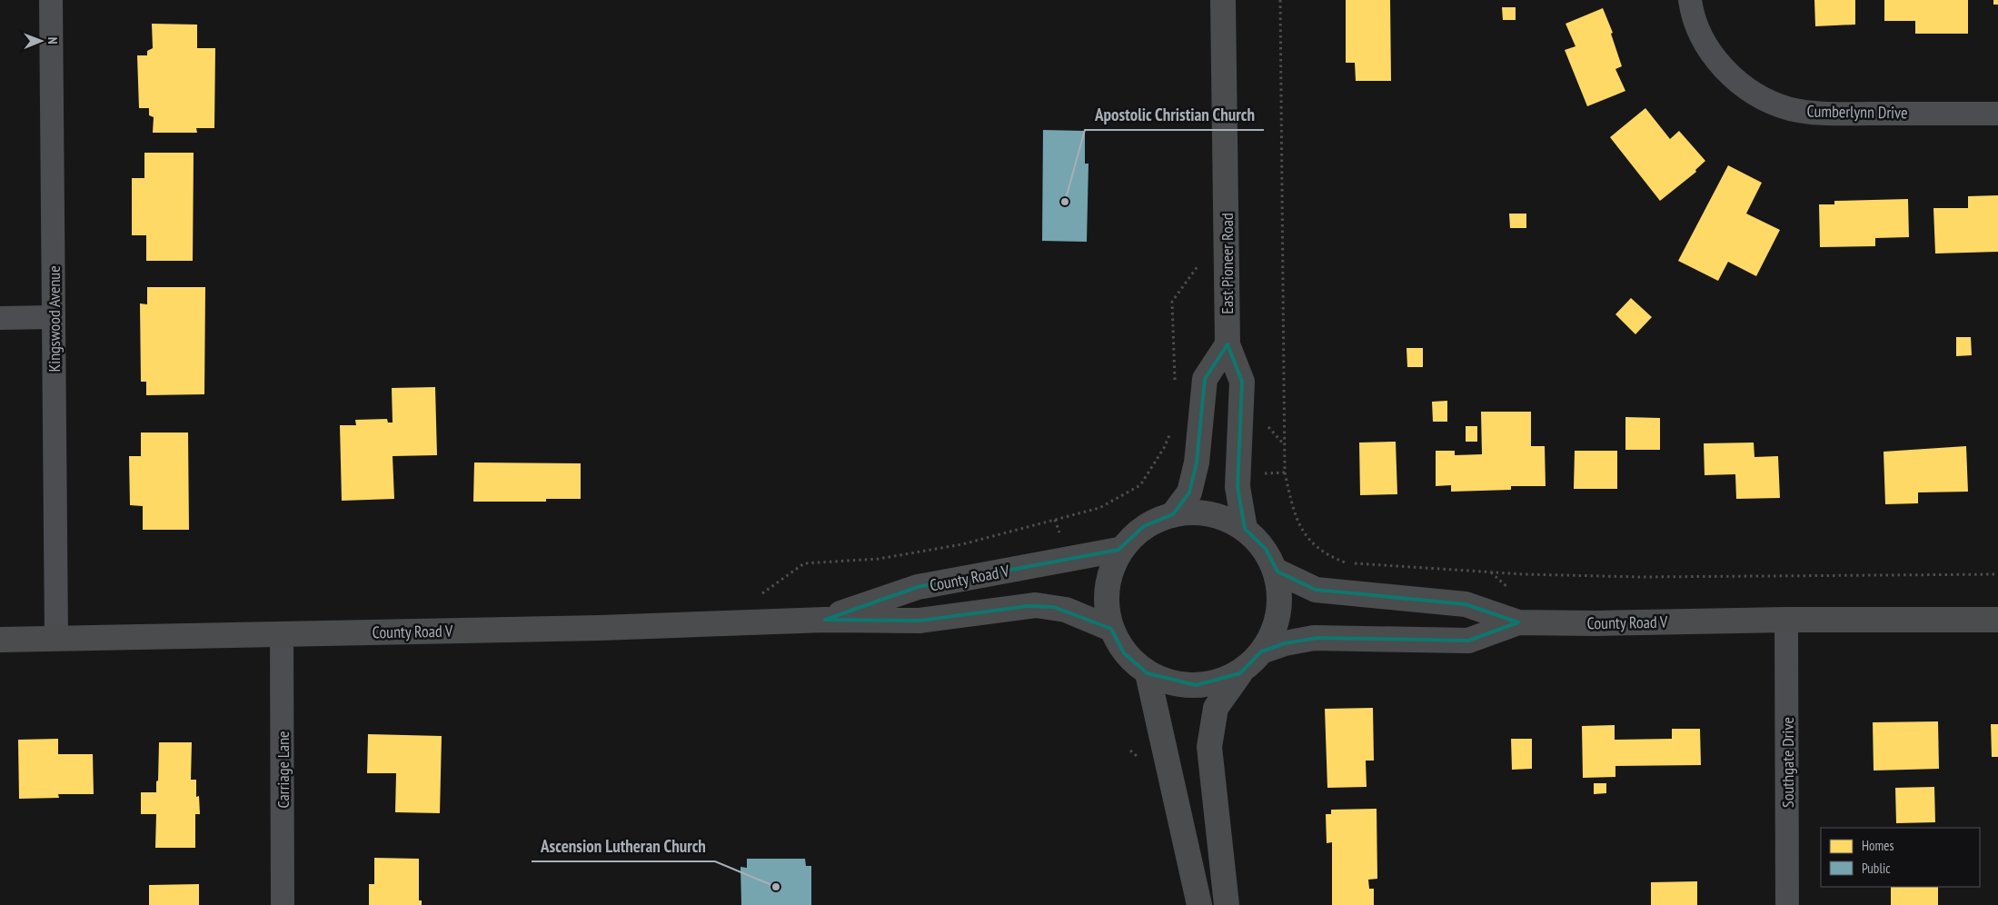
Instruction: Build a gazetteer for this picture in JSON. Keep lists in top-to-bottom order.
{
  "streets": {
    "main road": ["East Pioneer Road", "County Road V"],
    "street": [
      "Cumberlynn Drive",
      "Kingswood Avenue",
      "Southgate Drive",
      "Carriage Lane"
    ]
  },
  "crossings": [
    ["Kingswood Avenue", "County Road V"],
    ["County Road V", "Southgate Drive"],
    ["County Road V", "Carriage Lane"]
  ],
  "places": ["Apostolic Christian Church", "Ascension Lutheran Church"],
  "legend": ["Homes", "Public"],
  "north": "right"
}
